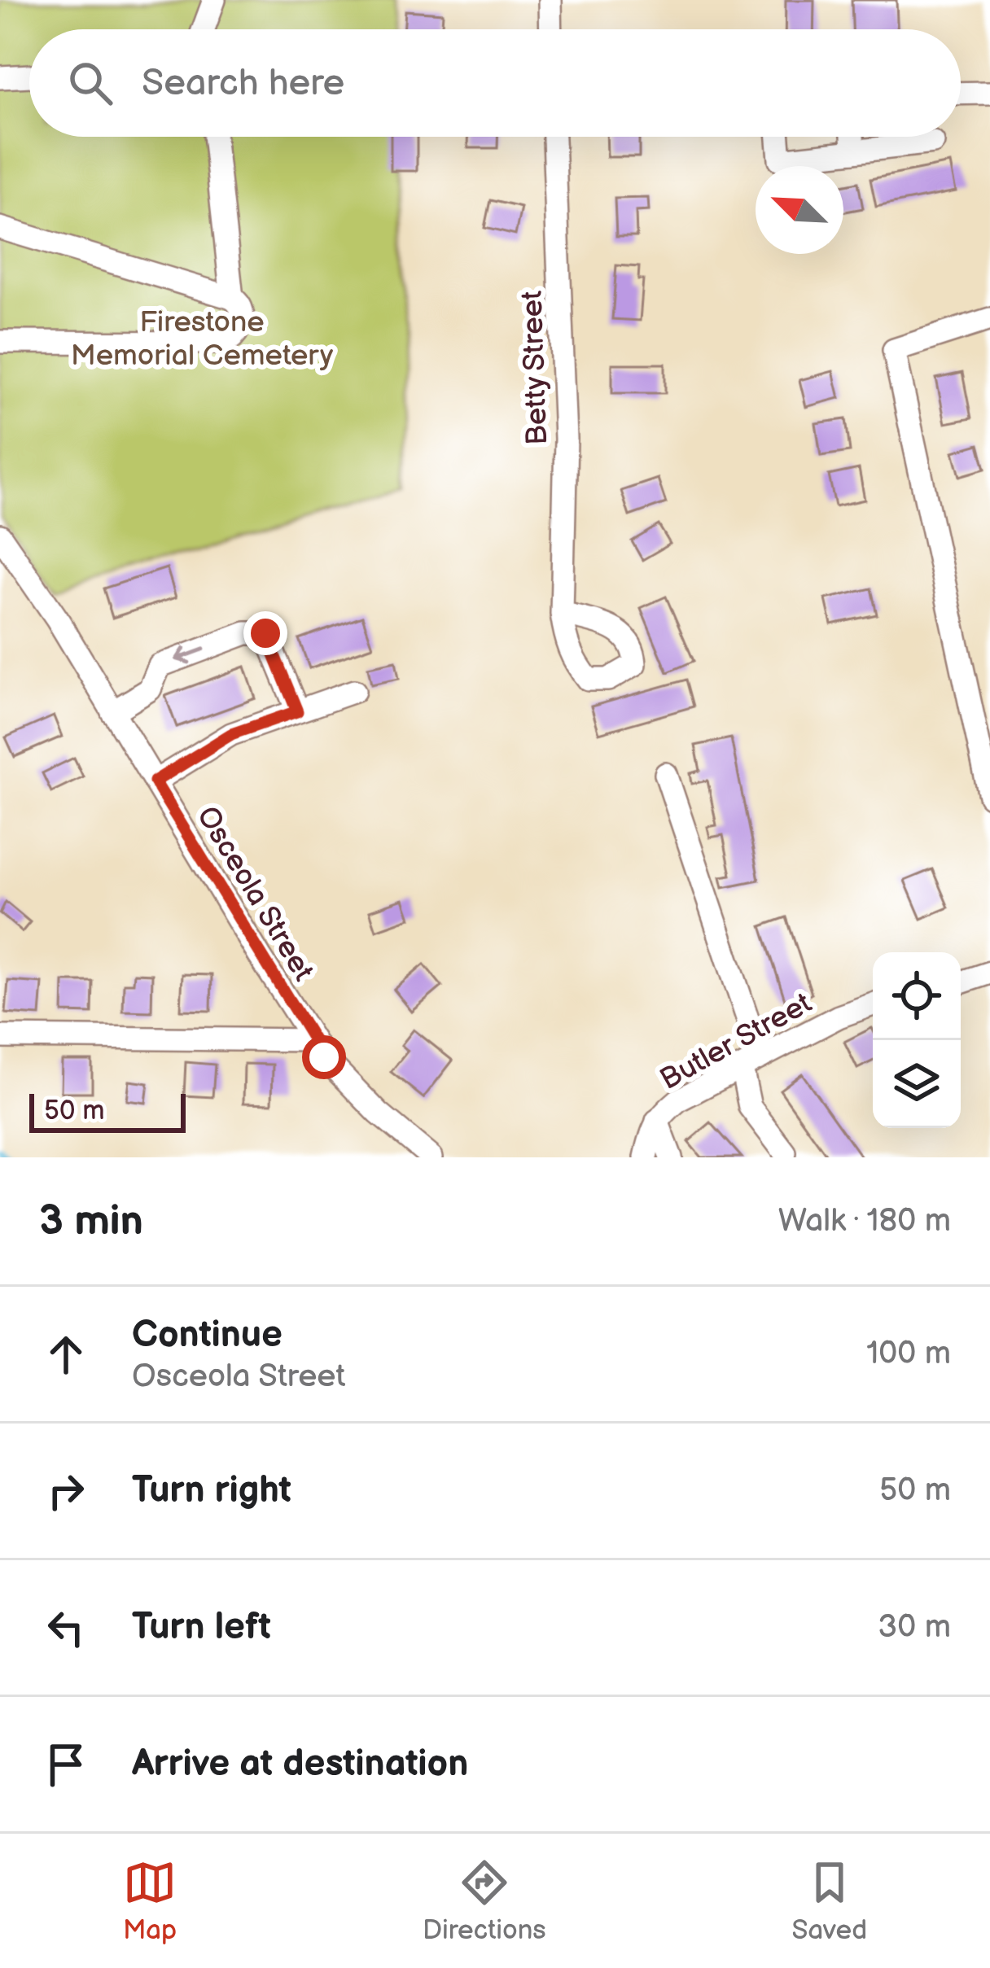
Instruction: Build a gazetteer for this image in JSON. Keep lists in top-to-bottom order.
{
  "streets": {
    "street": ["Betty Street", "Osceola Street", "Butler Street"]
  },
  "parks": ["Firestone Memorial Cemetery"],
  "scale_bar": "50 m",
  "north": "top left",
  "page": {
    "search": "Search here",
    "scale": "50 m",
    "heading": ["3 min", "Walk · 180 m"],
    "list": [
      ["Continue", "Osceola Street", "100 m"],
      ["Turn right", "50 m"],
      ["Turn left", "30 m"],
      "Arrive at destination"
    ],
    "nav": ["Map", "Directions", "Saved"]
  }
}
